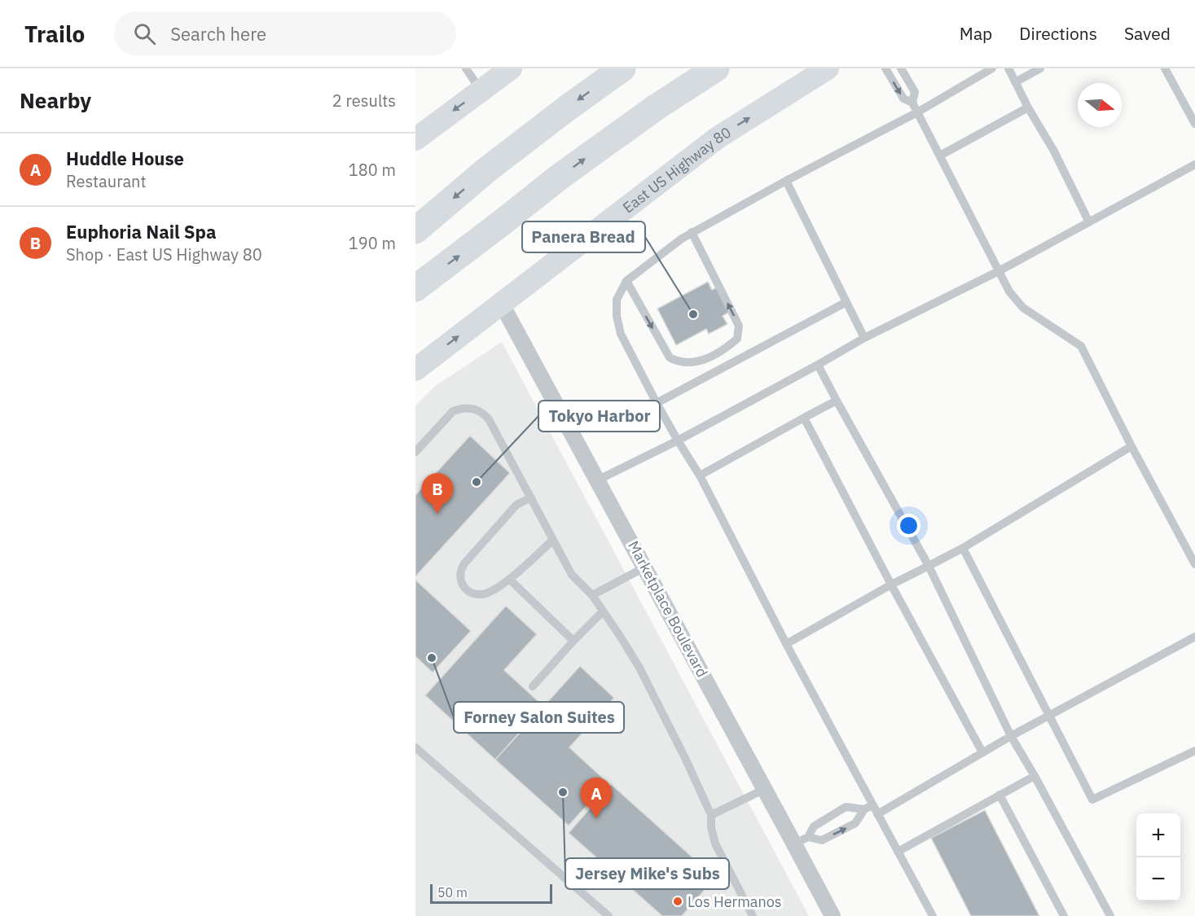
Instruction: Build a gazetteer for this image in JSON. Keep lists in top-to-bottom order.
{
  "streets": {
    "main road": ["East US Highway 80"],
    "street": ["Marketplace Boulevard"]
  },
  "crossings": [
    ["East US Highway 80", "Marketplace Boulevard"]
  ],
  "one_way": ["East US Highway 80"],
  "places": [
    "Panera Bread",
    "Tokyo Harbor",
    "Forney Salon Suites",
    "Jersey Mike's Subs",
    "Los Hermanos"
  ],
  "scale_bar": "50 m",
  "north": "right",
  "page": {
    "header": "Trailo",
    "search": "Search here",
    "nav": ["Map", "Directions", "Saved"],
    "heading": ["Nearby", "2 results"],
    "list": [
      {
        "mark": "A",
        "name": "Huddle House",
        "note": "Restaurant",
        "value": "180 m"
      },
      {
        "mark": "B",
        "name": "Euphoria Nail Spa",
        "note": "Shop · East US Highway 80",
        "value": "190 m"
      }
    ],
    "pins": ["B", "A"],
    "map_buttons": ["+", "−"],
    "scale": "50 m"
  }
}
